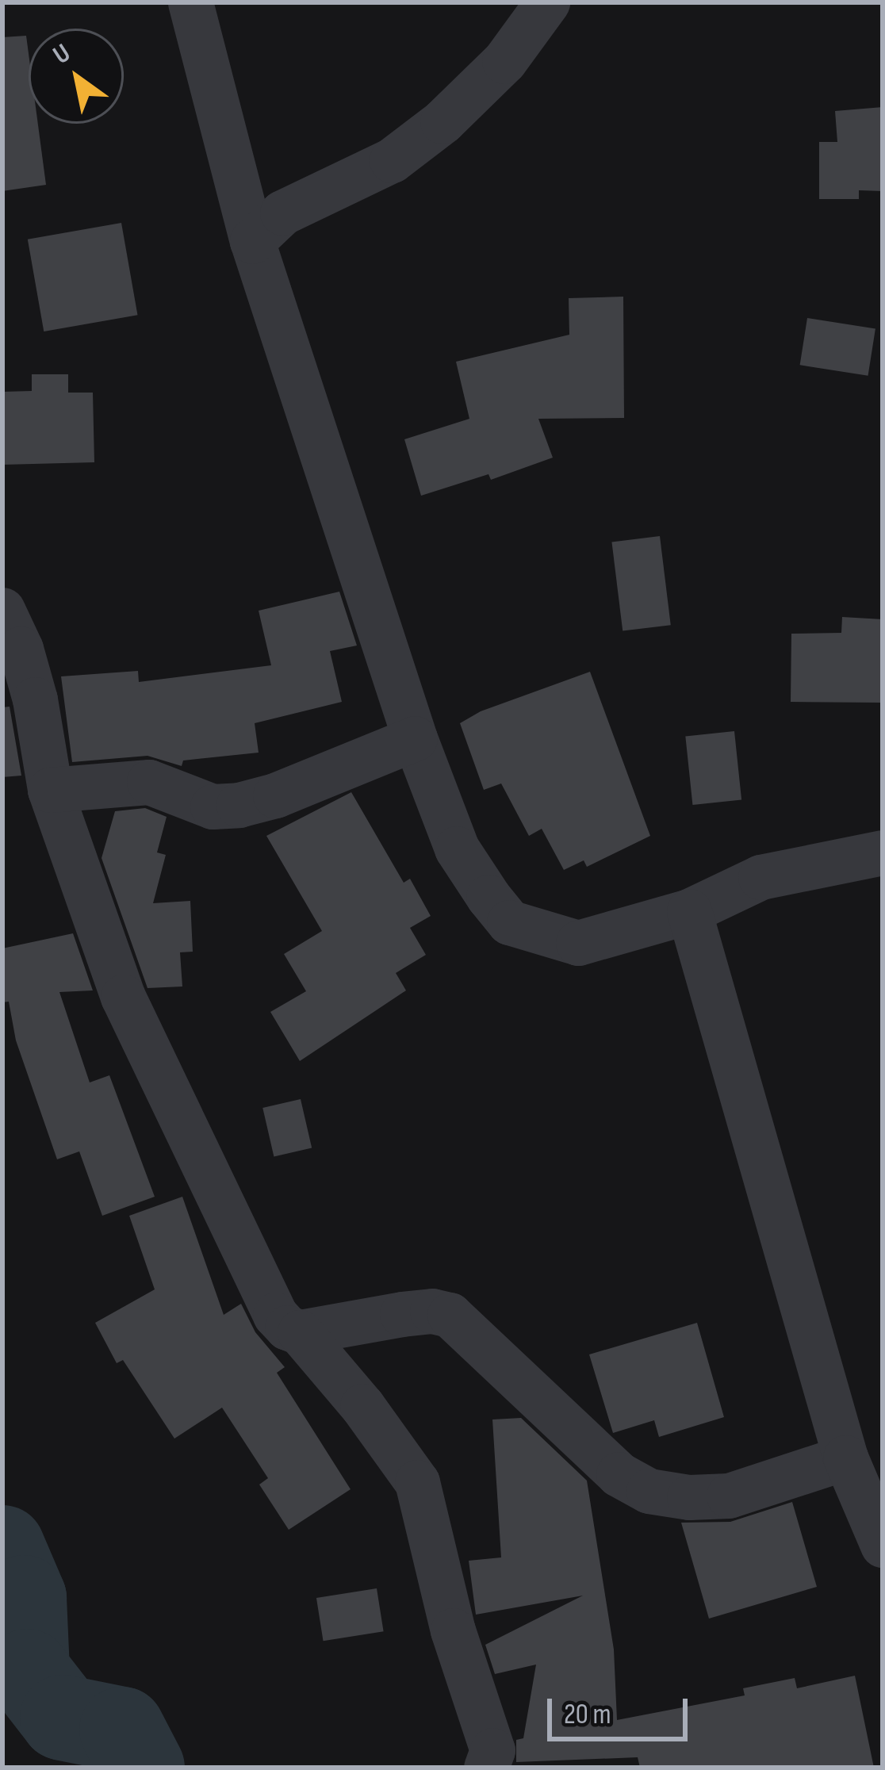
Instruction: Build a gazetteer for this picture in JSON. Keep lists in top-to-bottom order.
{
  "scale_bar": "20 m",
  "north": "top left"
}
